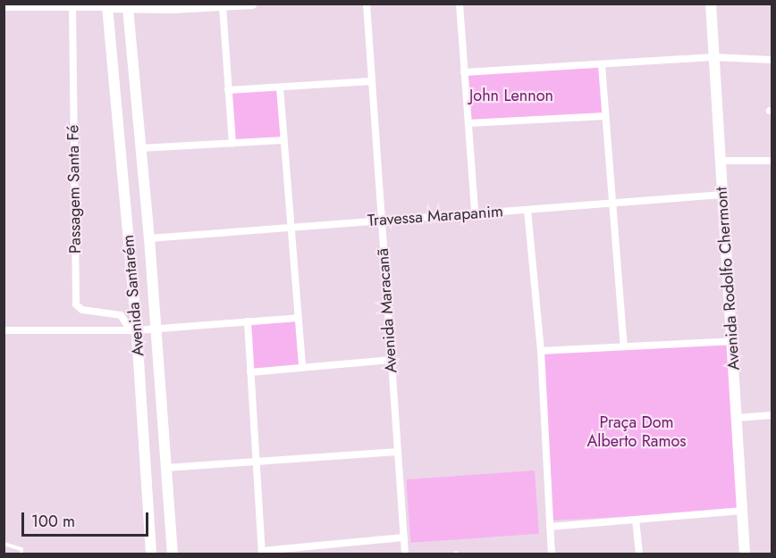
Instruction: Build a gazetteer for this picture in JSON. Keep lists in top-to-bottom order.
{
  "streets": {
    "street": [
      "Passagem Santa Fé",
      "Travessa Marapanim",
      "Avenida Rodolfo Chermont",
      "Avenida Santarém",
      "Avenida Maracanã"
    ]
  },
  "crossings": [
    ["Passagem Santa Fé", "Avenida Santarém"],
    ["Travessa Marapanim", "Avenida Rodolfo Chermont"],
    ["Travessa Marapanim", "Avenida Santarém"],
    ["Travessa Marapanim", "Avenida Maracanã"]
  ],
  "parks": ["John Lennon", "Praça Dom Alberto Ramos"],
  "scale_bar": "100 m"
}
